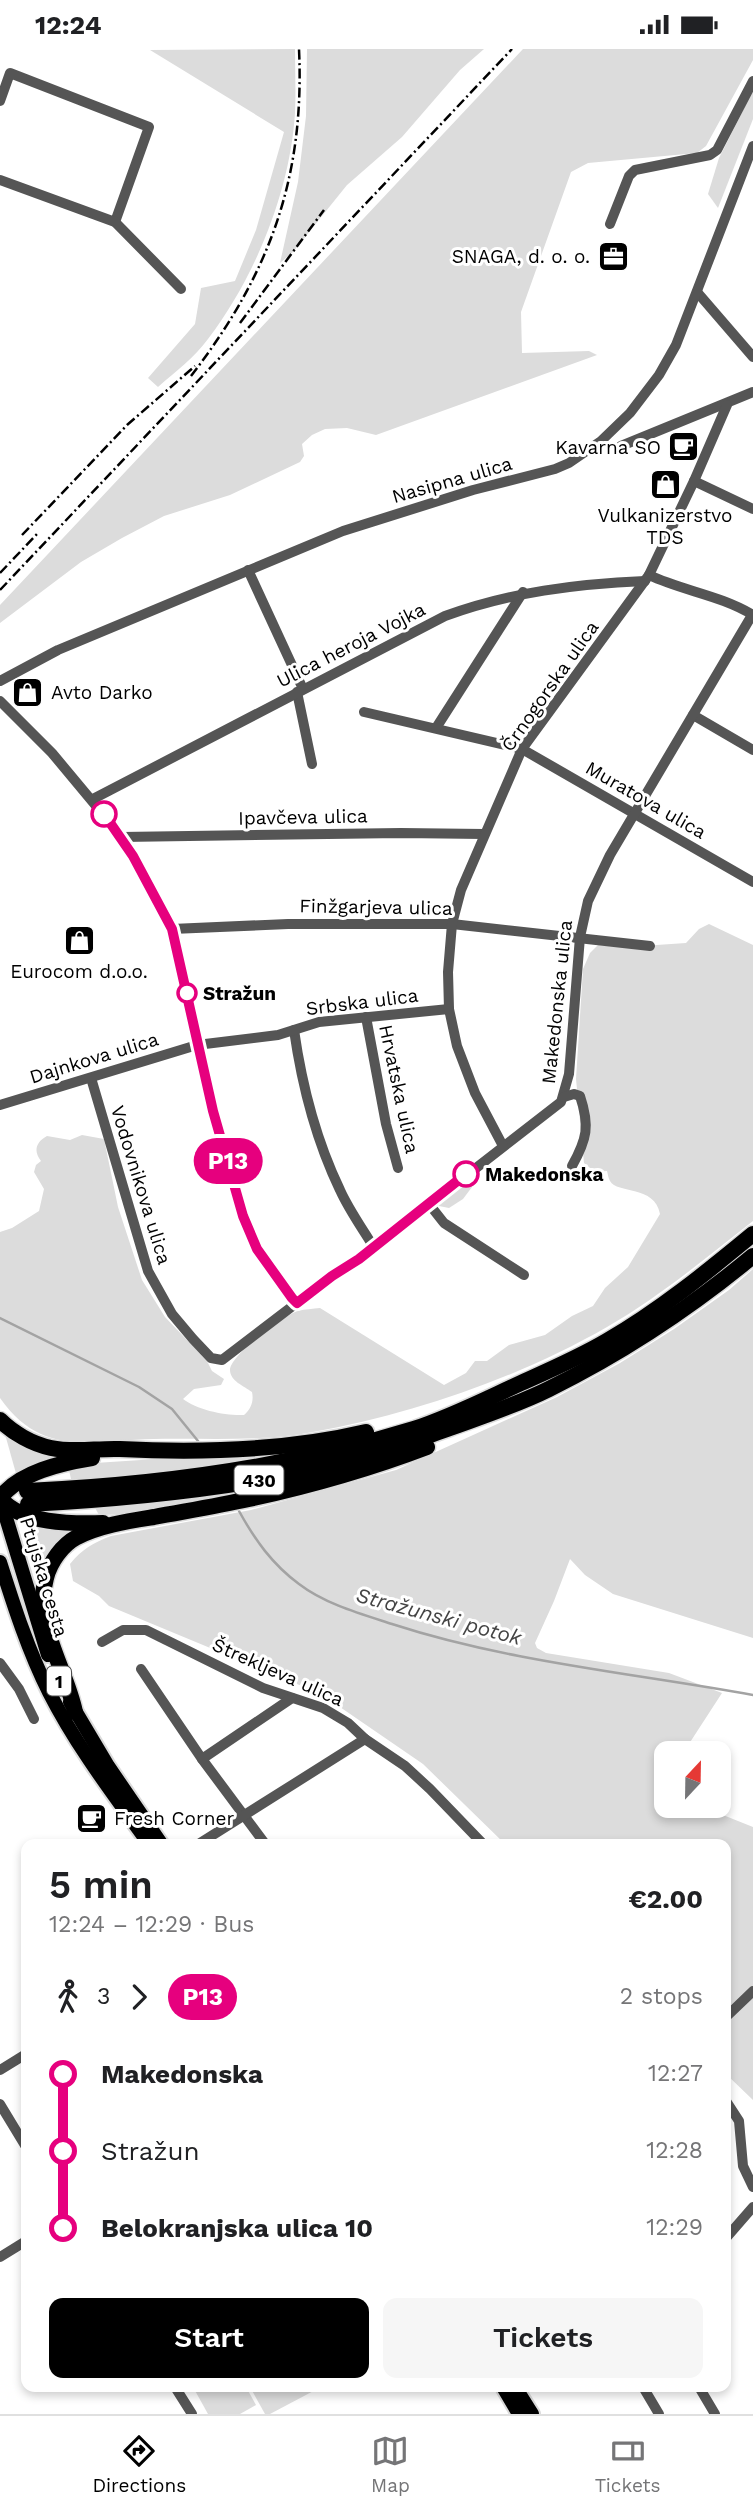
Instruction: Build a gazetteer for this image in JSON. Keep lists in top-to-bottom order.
{
  "streets": {
    "highway": ["430"],
    "main road": ["Ptujska cesta", "1"],
    "street": [
      "Nasipna ulica",
      "Ulica heroja Vojka",
      "Črnogorska ulica",
      "Muratova ulica",
      "Ipavčeva ulica",
      "Finžgarjeva ulica",
      "Srbska ulica",
      "Makedonska ulica",
      "Dajnkova ulica",
      "Hrvatska ulica",
      "Vodovnikova ulica",
      "Štrekljeva ulica"
    ]
  },
  "crossings": [
    ["Ulica heroja Vojka", "Črnogorska ulica"],
    ["Črnogorska ulica", "Muratova ulica"],
    ["Črnogorska ulica", "Ipavčeva ulica"],
    ["Črnogorska ulica", "Finžgarjeva ulica"],
    ["Črnogorska ulica", "Srbska ulica"],
    ["Črnogorska ulica", "Makedonska ulica"],
    ["Muratova ulica", "Makedonska ulica"],
    ["Finžgarjeva ulica", "Makedonska ulica"],
    ["Srbska ulica", "Dajnkova ulica"],
    ["Srbska ulica", "Hrvatska ulica"],
    ["Makedonska ulica", "Vodovnikova ulica"],
    ["Dajnkova ulica", "Vodovnikova ulica"]
  ],
  "water": ["Stražunski potok"],
  "places": {
    "office": ["SNAGA, d. o. o."],
    "cafe": ["Kavarna SO", "Fresh Corner"],
    "shop": ["Vulkanizerstvo TDS", "Avto Darko", "Eurocom d.o.o."],
    "other": ["Stražun", "Makedonska"]
  },
  "lines": ["bus line P13"],
  "north": "top",
  "page": {
    "status": "12:24",
    "on_map": "P13",
    "heading": ["5 min", "12:24 – 12:29 · Bus", "€2.00"],
    "legs": ["3", "P13", "2 stops"],
    "list": [
      {
        "name": "Makedonska",
        "value": "12:27"
      },
      {
        "name": "Stražun",
        "value": "12:28"
      },
      {
        "name": "Belokranjska ulica 10",
        "value": "12:29"
      }
    ],
    "buttons": ["Start", "Tickets"],
    "tabs": ["Directions", "Map", "Tickets"]
  }
}
